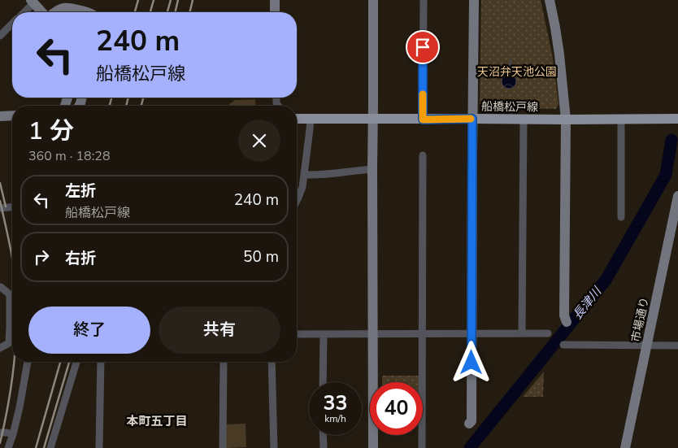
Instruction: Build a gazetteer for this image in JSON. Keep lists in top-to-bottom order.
{
  "streets": {
    "main road": ["船橋松戸線"],
    "street": ["市場通り"]
  },
  "districts": ["本町五丁目"],
  "water": ["長津川"],
  "parks": ["天沼弁天池公園"],
  "page": {
    "turn": ["240 m", "船橋松戸線"],
    "heading": ["1 分", "360 m · 18:28"],
    "list": [
      {
        "name": "左折",
        "note": "船橋松戸線",
        "value": "240 m"
      },
      {
        "name": "右折",
        "value": "50 m"
      }
    ],
    "buttons": ["終了", "共有"],
    "speed": "33 km/h",
    "limit": "40"
  }
}
